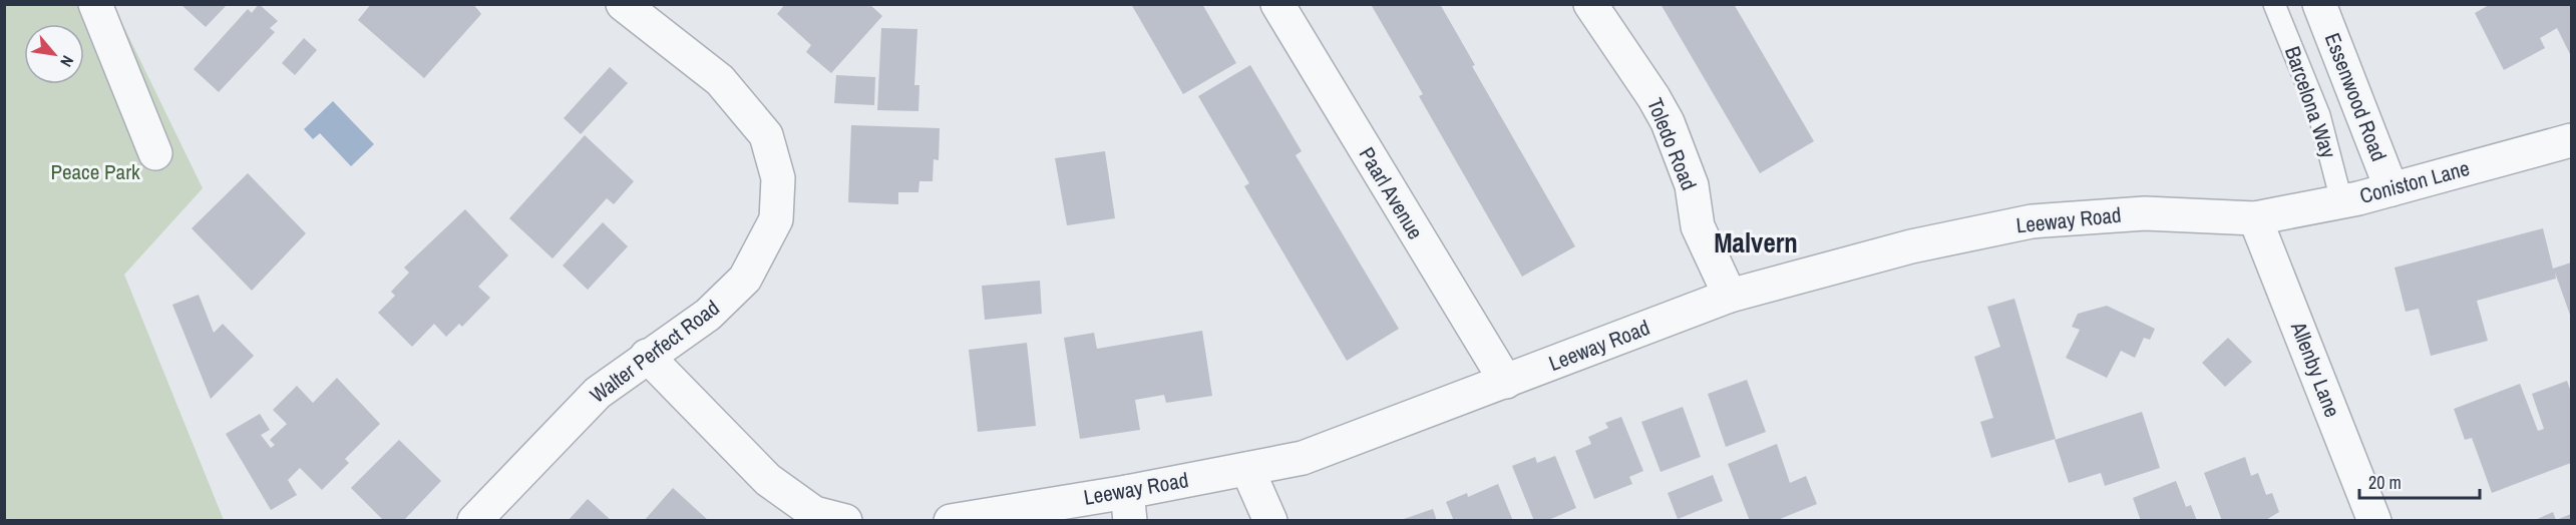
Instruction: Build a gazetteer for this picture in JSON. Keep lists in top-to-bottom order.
{
  "streets": {
    "street": [
      "Essenwood Road",
      "Toledo Road",
      "Coniston Lane",
      "Paarl Avenue",
      "Leeway Road",
      "Walter Perfect Road",
      "Allenby Lane"
    ],
    "lane": ["Barcelona Way"]
  },
  "crossings": [
    ["Essenwood Road", "Coniston Lane"],
    ["Barcelona Way", "Coniston Lane"],
    ["Toledo Road", "Leeway Road"],
    ["Coniston Lane", "Leeway Road"],
    ["Coniston Lane", "Allenby Lane"],
    ["Paarl Avenue", "Leeway Road"],
    ["Leeway Road", "Allenby Lane"]
  ],
  "districts": ["Malvern"],
  "parks": ["Peace Park"],
  "scale_bar": "20 m",
  "north": "bottom right"
}
